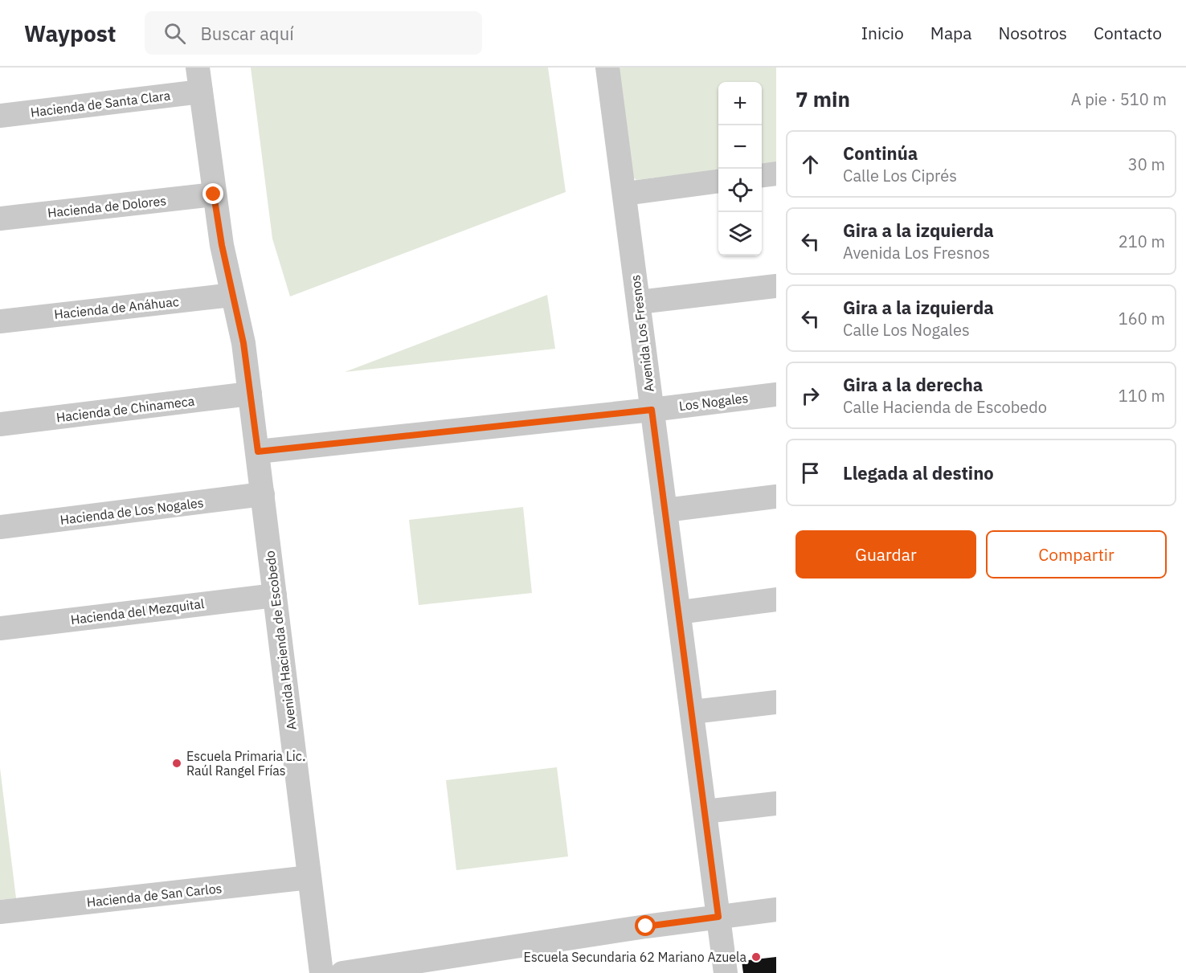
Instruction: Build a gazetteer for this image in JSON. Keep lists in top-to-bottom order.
{
  "streets": {
    "street": [
      "Hacienda de Santa Clara",
      "Hacienda de Dolores",
      "Hacienda de Anáhuac",
      "Avenida Los Fresnos",
      "Los Nogales",
      "Hacienda de Chinameca",
      "Hacienda de Los Nogales",
      "Hacienda del Mezquital",
      "Avenida Hacienda de Escobedo",
      "Hacienda de San Carlos"
    ]
  },
  "crossings": [
    ["Hacienda de Santa Clara", "Avenida Hacienda de Escobedo"],
    ["Hacienda de Dolores", "Avenida Hacienda de Escobedo"],
    ["Hacienda de Anáhuac", "Avenida Hacienda de Escobedo"],
    ["Avenida Los Fresnos", "Los Nogales"],
    ["Los Nogales", "Avenida Hacienda de Escobedo"],
    ["Hacienda de Chinameca", "Avenida Hacienda de Escobedo"],
    ["Hacienda de Los Nogales", "Avenida Hacienda de Escobedo"],
    ["Hacienda del Mezquital", "Avenida Hacienda de Escobedo"],
    ["Avenida Hacienda de Escobedo", "Hacienda de San Carlos"]
  ],
  "places": ["Escuela Primaria Lic. Raúl Rangel Frías", "Escuela Secundaria 62 Mariano Azuela"],
  "page": {
    "header": "Waypost",
    "search": "Buscar aquí",
    "nav": [
      "Inicio",
      "Mapa",
      "Nosotros",
      "Contacto"
    ],
    "heading": ["7 min", "A pie · 510 m"],
    "map_buttons": ["+", "−"],
    "list": [
      ["Continúa", "Calle Los Ciprés", "30 m"],
      ["Gira a la izquierda", "Avenida Los Fresnos", "210 m"],
      ["Gira a la izquierda", "Calle Los Nogales", "160 m"],
      ["Gira a la derecha", "Calle Hacienda de Escobedo", "110 m"],
      "Llegada al destino"
    ],
    "buttons": ["Guardar", "Compartir"]
  }
}
